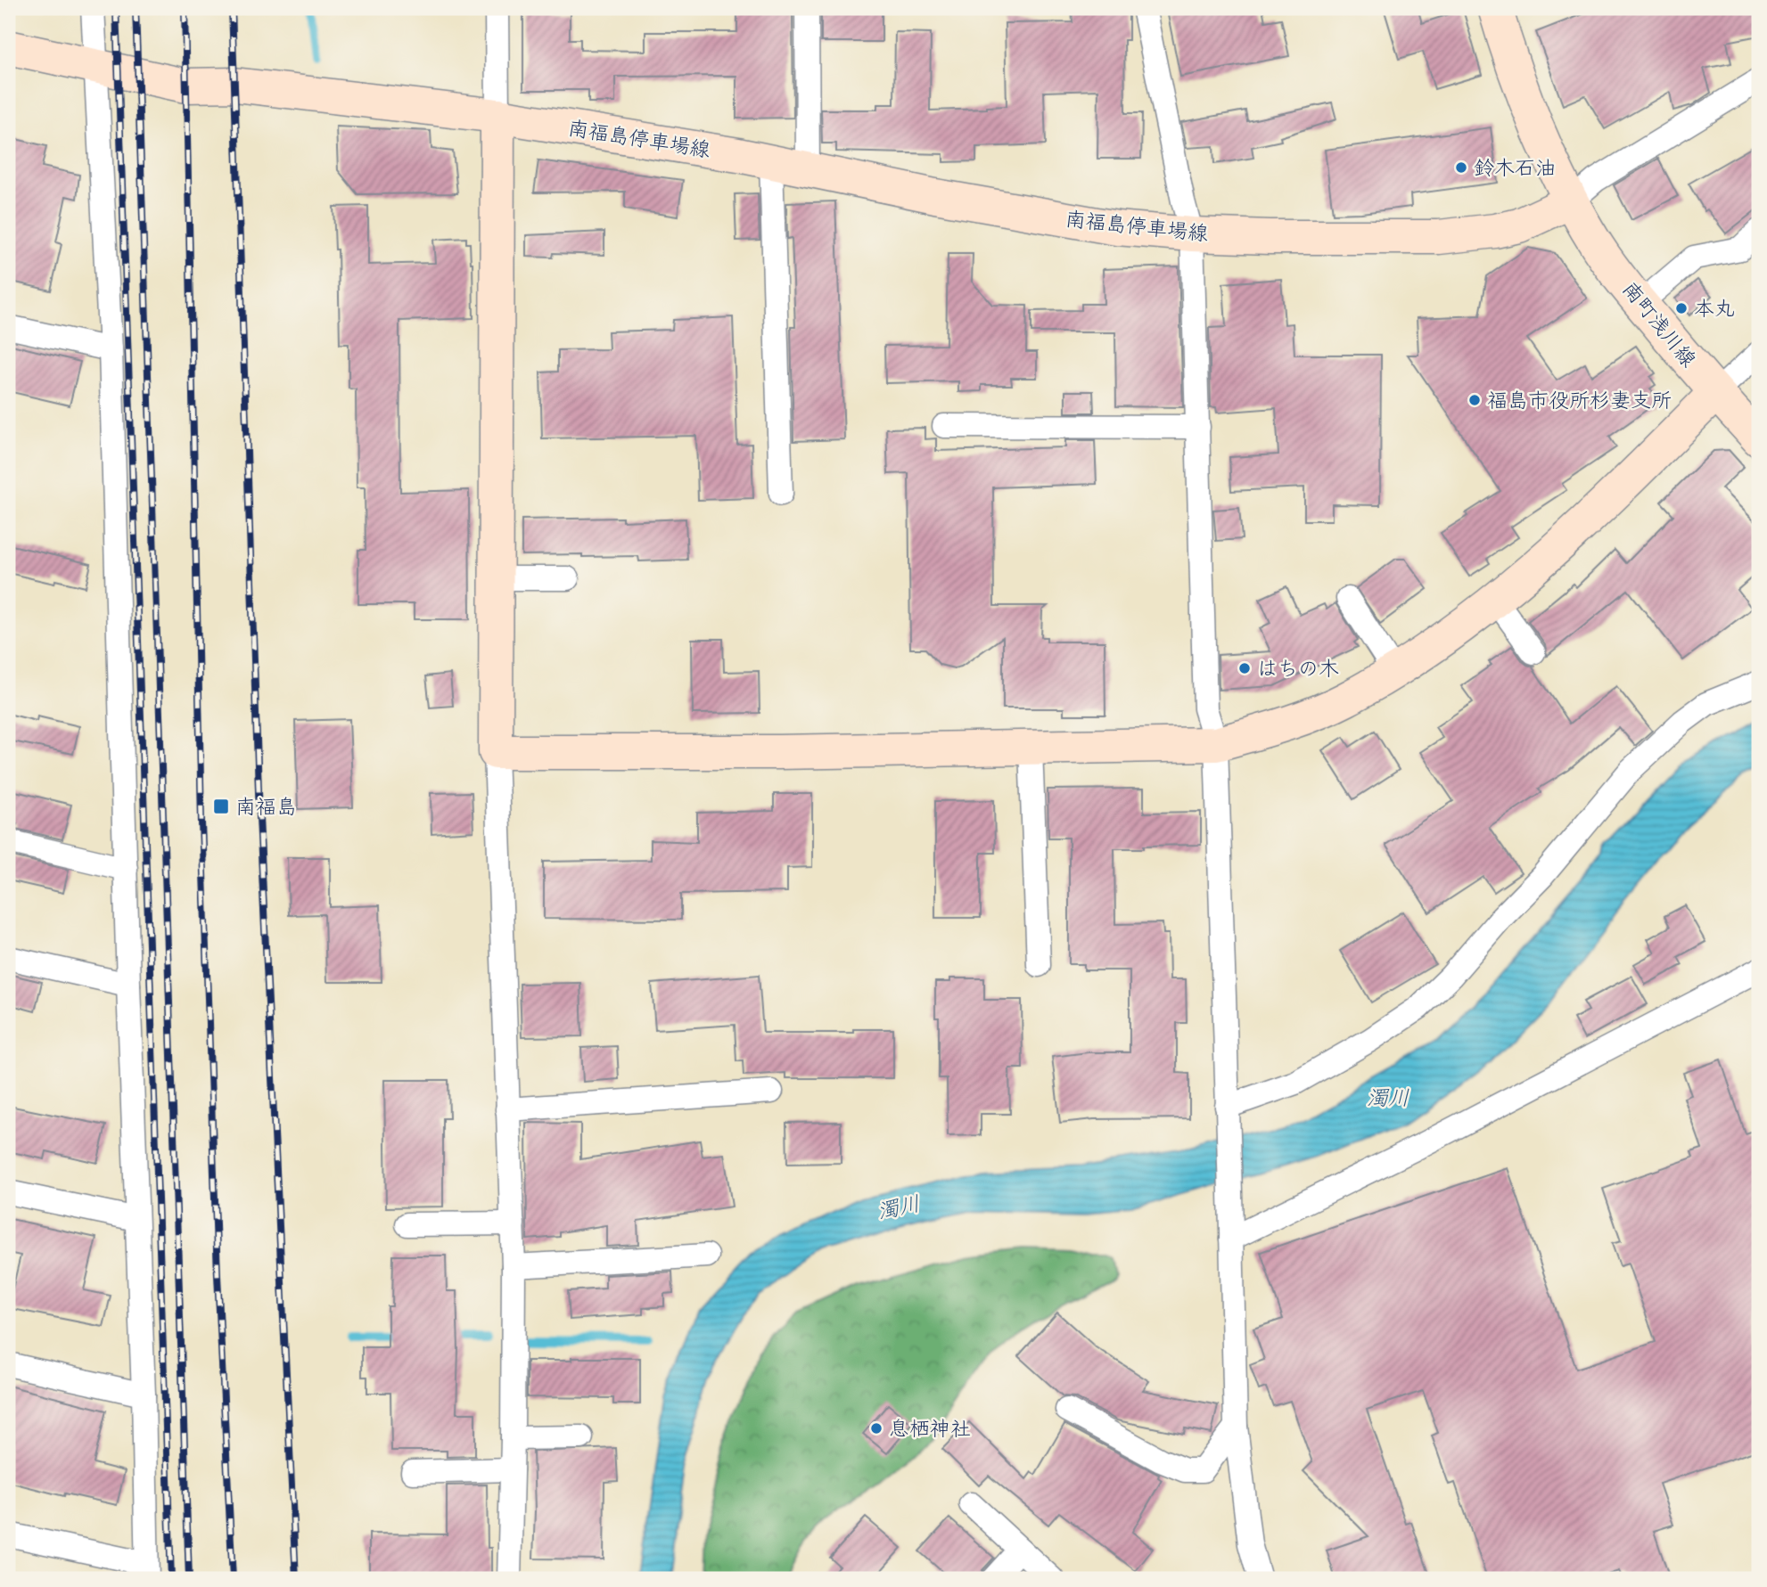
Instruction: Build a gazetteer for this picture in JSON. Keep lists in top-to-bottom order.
{
  "streets": {
    "street": ["南福島停車場線", "南町浅川線"]
  },
  "crossings": [
    ["南福島停車場線", "南町浅川線"]
  ],
  "water": ["濁川"],
  "places": {
    "other": [
      "鈴木石油",
      "本丸",
      "福島市役所杉妻支所",
      "はちの木",
      "息栖神社"
    ],
    "transit": ["南福島"]
  }
}
